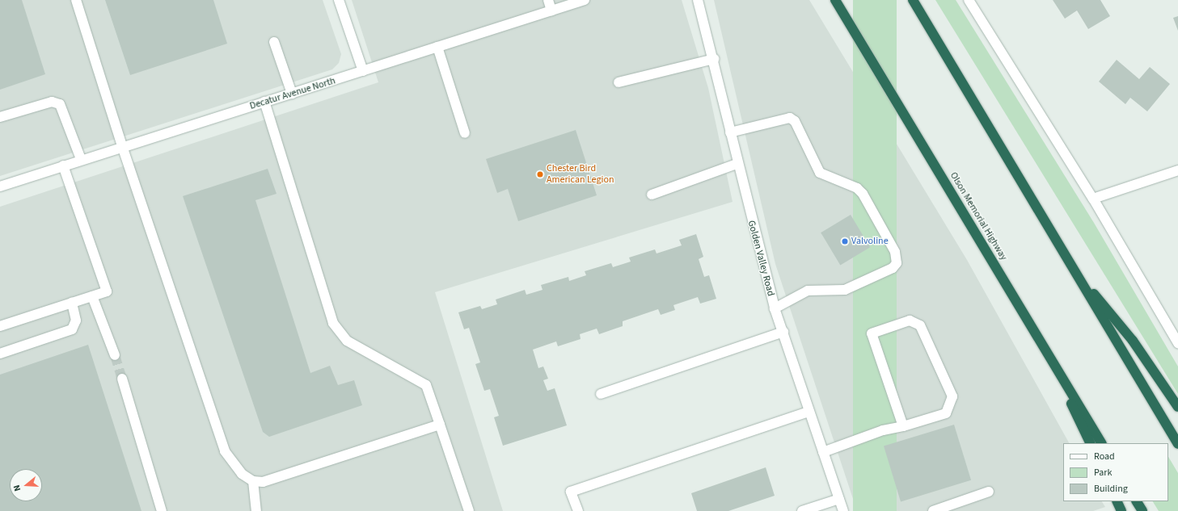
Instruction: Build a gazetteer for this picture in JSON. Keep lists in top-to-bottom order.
{
  "streets": {
    "highway": ["Olson Memorial Highway"],
    "street": ["Decatur Avenue North", "Golden Valley Road"]
  },
  "places": ["Chester Bird American Legion", "Valvoline"],
  "legend": ["Road", "Park", "Building"],
  "north": "left"
}
